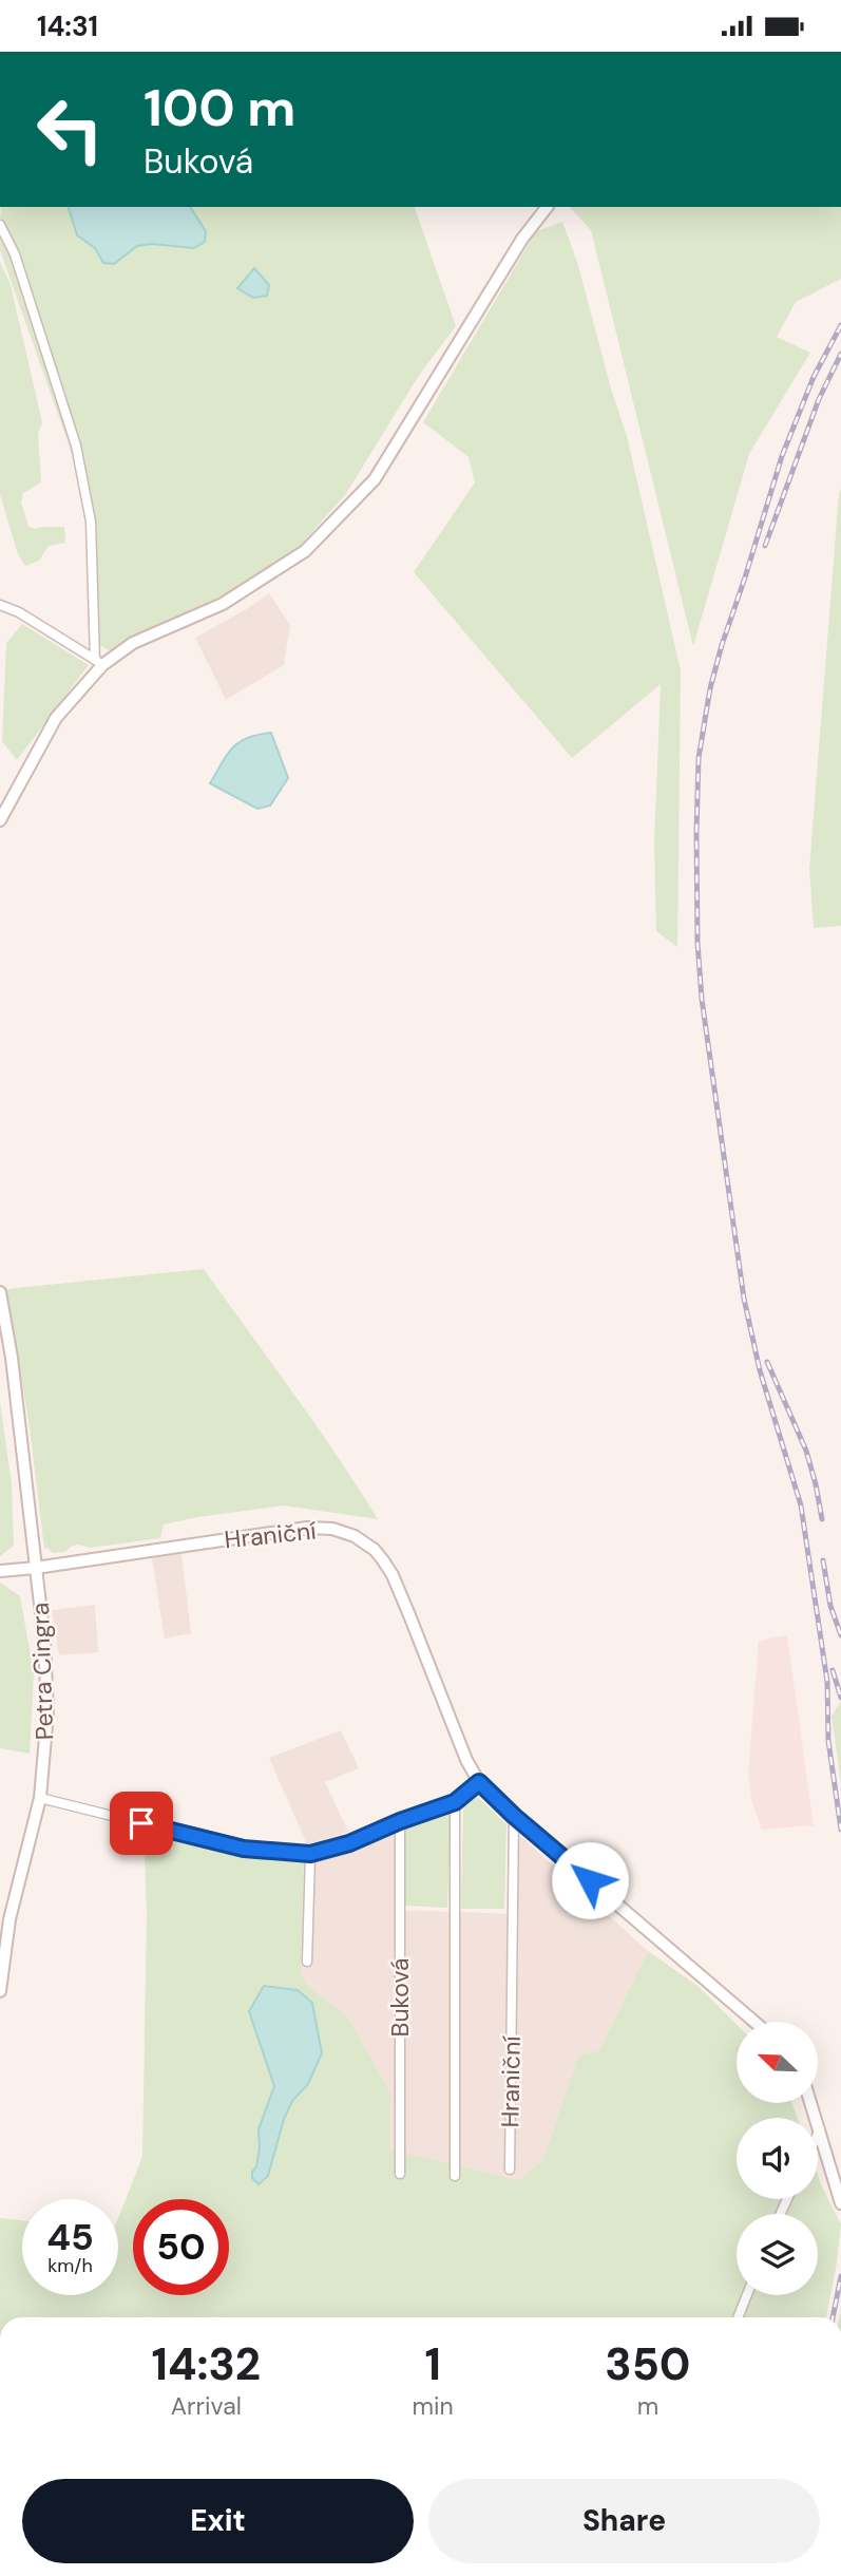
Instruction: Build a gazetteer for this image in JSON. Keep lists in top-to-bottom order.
{
  "streets": {
    "street": ["Hraniční", "Petra Cingra", "Buková"]
  },
  "crossings": [
    ["Hraniční", "Petra Cingra"]
  ],
  "north": "top left",
  "page": {
    "status": "14:31",
    "turn": ["100 m", "Buková"],
    "speed": "45 km/h",
    "limit": "50",
    "eta": [
      "14:32",
      "Arrival",
      "1",
      "min",
      "350",
      "m"
    ],
    "buttons": ["Exit", "Share"]
  }
}
